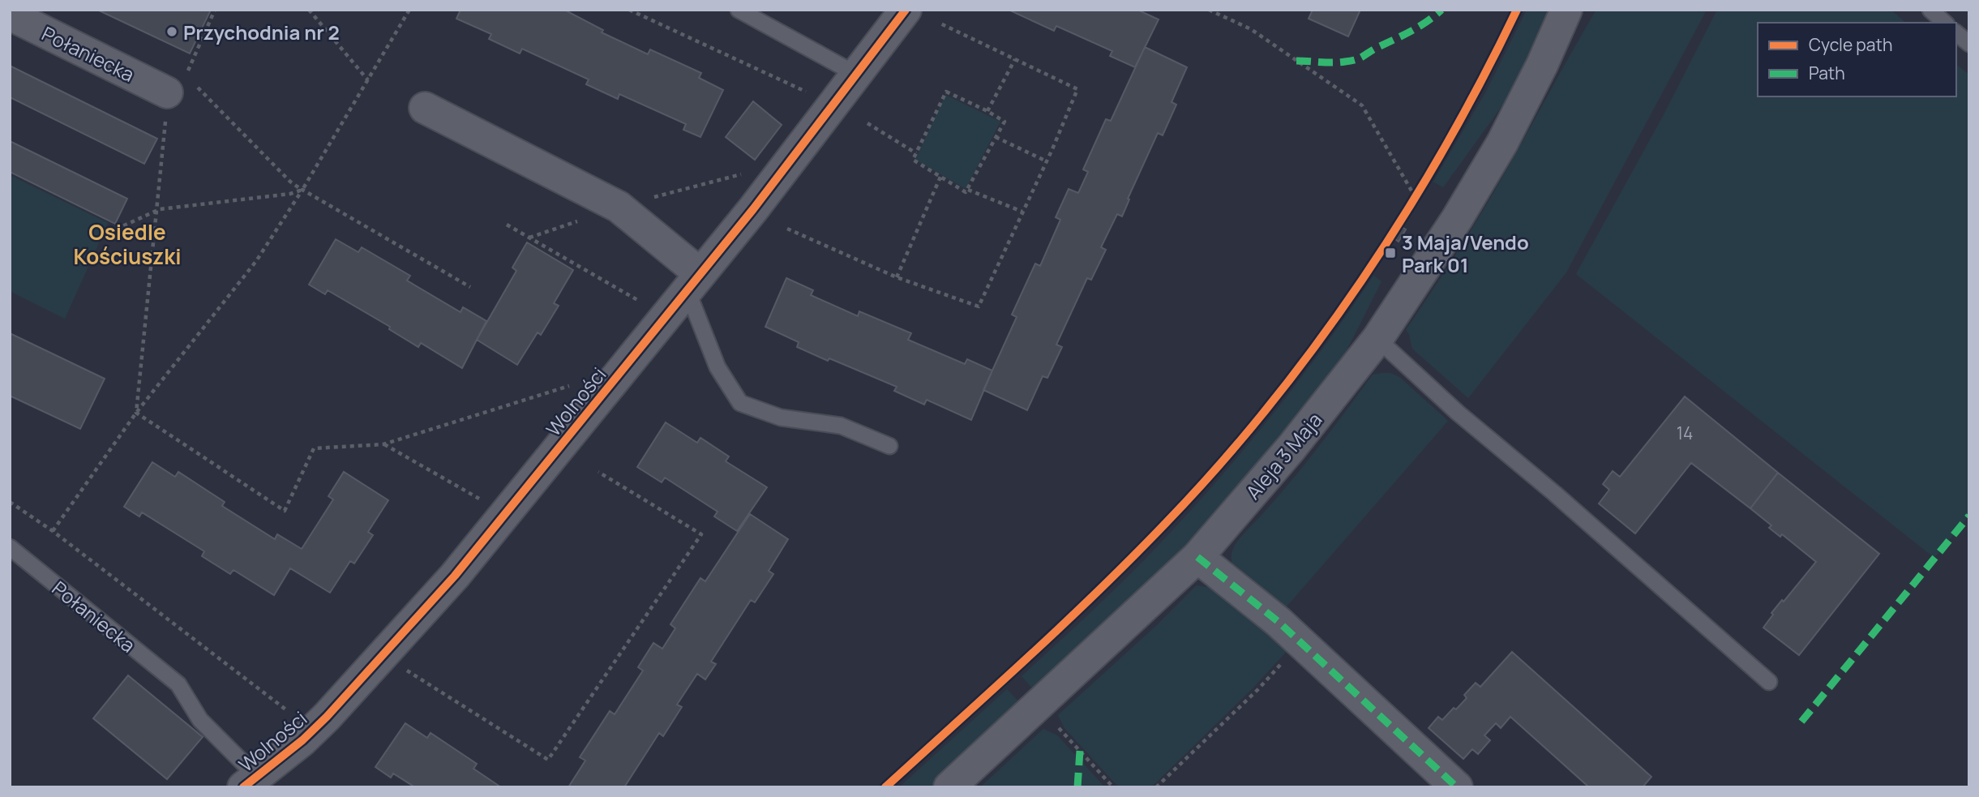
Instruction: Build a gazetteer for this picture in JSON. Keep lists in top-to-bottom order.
{
  "streets": {
    "street": ["Połaniecka", "Wolności", "Aleja 3 Maja"]
  },
  "crossings": [
    ["Połaniecka", "Wolności"]
  ],
  "districts": ["Osiedle Kościuszki"],
  "places": {
    "other": ["Przychodnia nr 2"],
    "transit": ["3 Maja/Vendo Park 01"]
  },
  "house_numbers": ["14"],
  "legend": ["Cycle path", "Path"]
}
